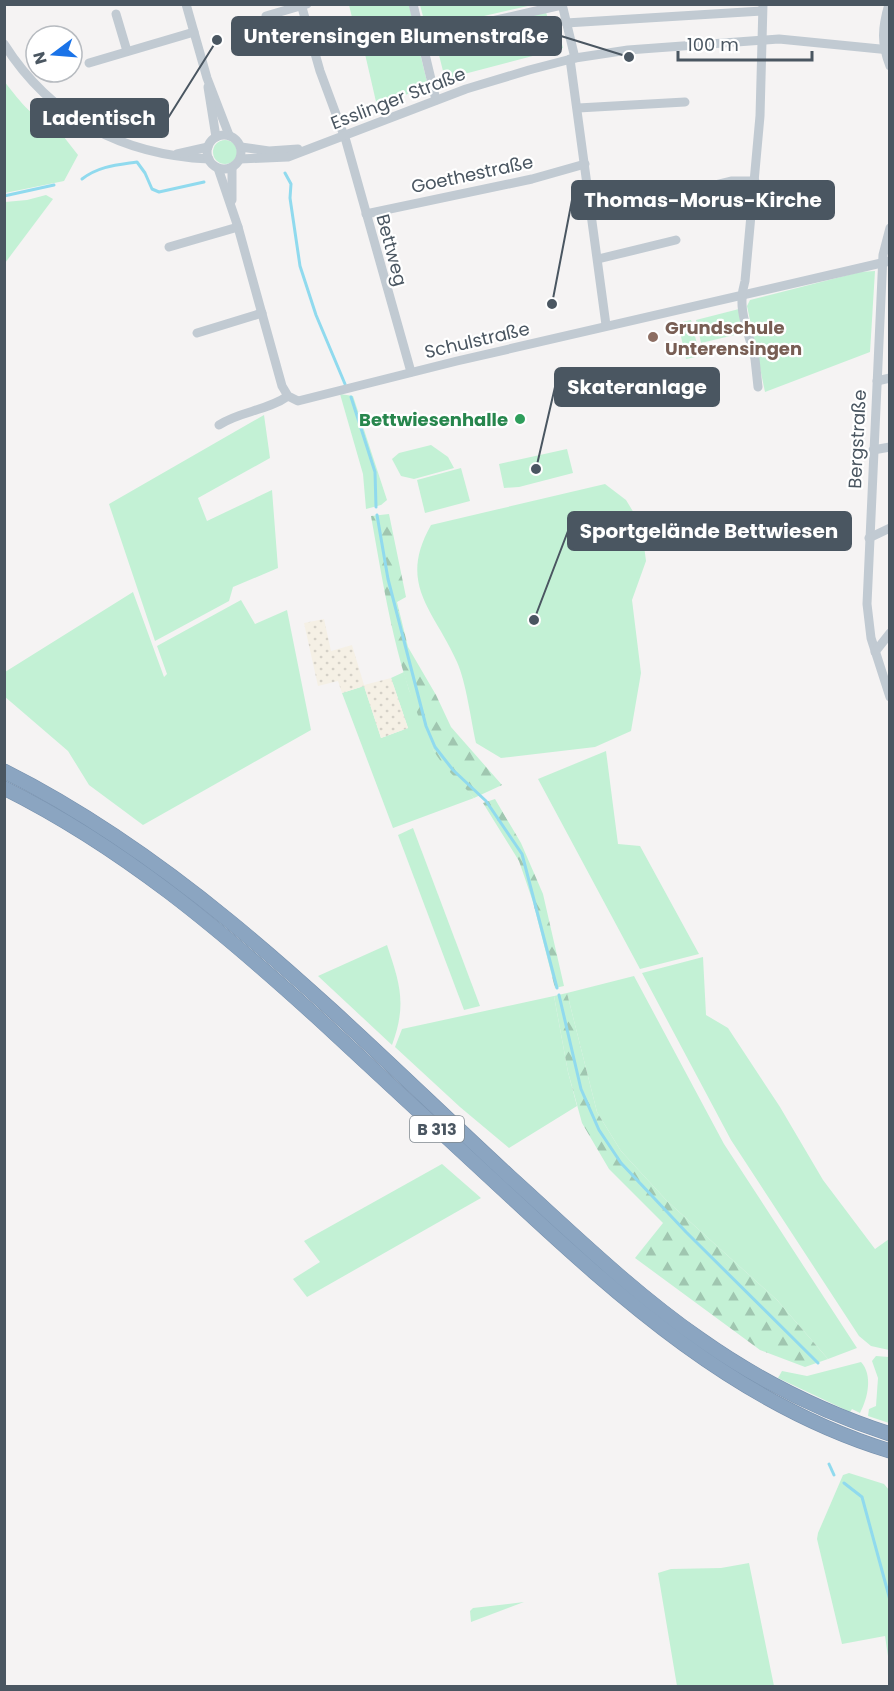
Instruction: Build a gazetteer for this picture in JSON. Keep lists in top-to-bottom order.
{
  "streets": {
    "highway": ["B 313"],
    "street": [
      "Esslinger Straße",
      "Goethestraße",
      "Bettweg",
      "Schulstraße",
      "Bergstraße"
    ]
  },
  "crossings": [
    ["Esslinger Straße", "Bettweg"],
    ["Goethestraße", "Bettweg"],
    ["Bettweg", "Schulstraße"],
    ["Schulstraße", "Bergstraße"]
  ],
  "places": [
    "Ladentisch",
    "Unterensingen Blumenstraße",
    "Thomas-Morus-Kirche",
    "Grundschule Unterensingen",
    "Bettwiesenhalle",
    "Skateranlage",
    "Sportgelände Bettwiesen"
  ],
  "scale_bar": "100 m",
  "north": "left"
}
